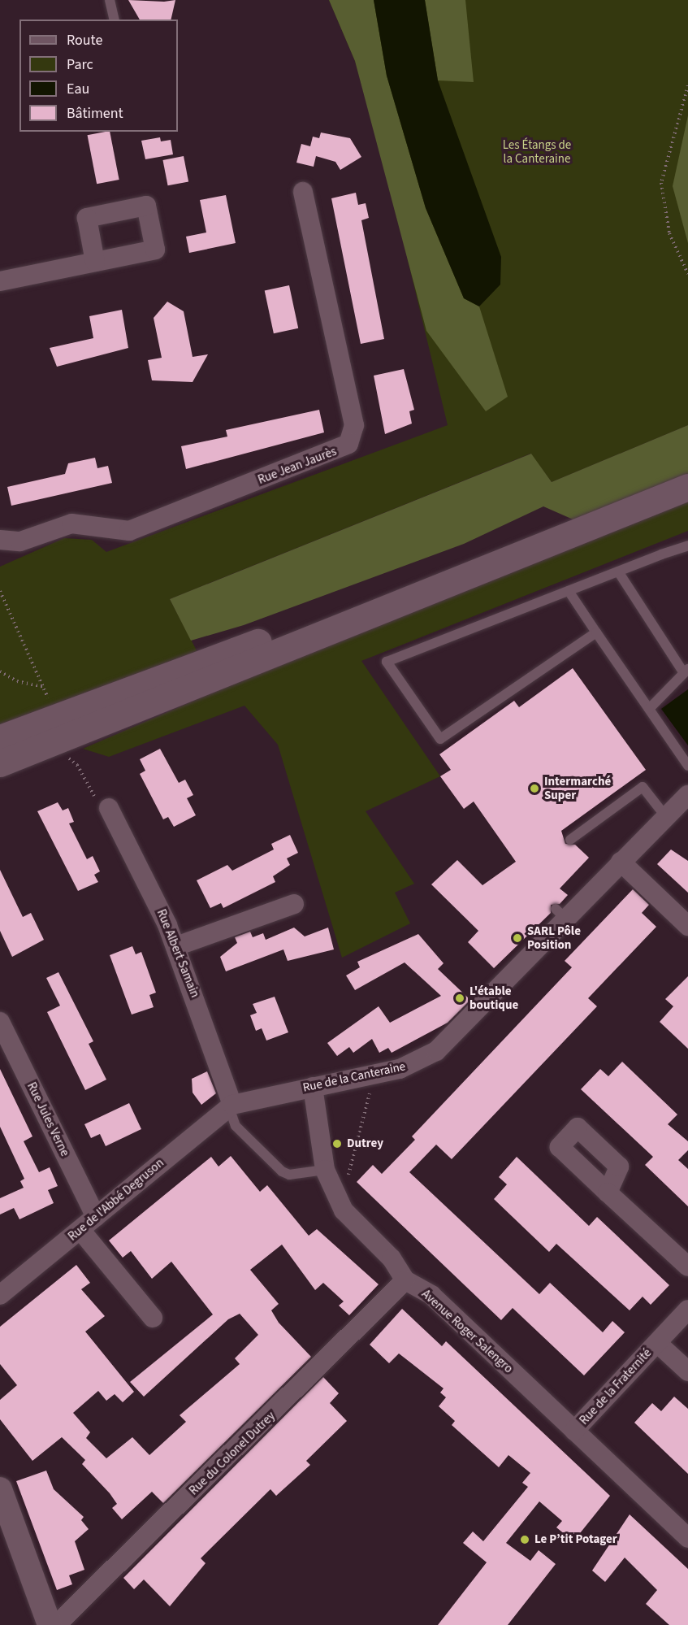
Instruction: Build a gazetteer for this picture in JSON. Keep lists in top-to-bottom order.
{
  "streets": {
    "street": [
      "Rue Jean Jaurès",
      "Rue Albert Samain",
      "Rue de la Canteraine",
      "Rue Jules Verne",
      "Rue de l'Abbé Degruson",
      "Avenue Roger Salengro",
      "Rue de la Fraternité",
      "Rue du Colonel Dutrey"
    ]
  },
  "crossings": [
    ["Rue Albert Samain", "Rue de la Canteraine"],
    ["Rue Albert Samain", "Rue de l'Abbé Degruson"],
    ["Rue de la Canteraine", "Rue de l'Abbé Degruson"],
    ["Rue de la Canteraine", "Avenue Roger Salengro"],
    ["Rue Jules Verne", "Rue de l'Abbé Degruson"],
    ["Avenue Roger Salengro", "Rue de la Fraternité"],
    ["Avenue Roger Salengro", "Rue du Colonel Dutrey"]
  ],
  "parks": ["Les Étangs de la Canteraine"],
  "places": [
    "Intermarché Super",
    "SARL Pôle Position",
    "L'étable boutique",
    "Dutrey",
    "Le P’tit Potager"
  ],
  "legend": [
    "Route",
    "Parc",
    "Eau",
    "Bâtiment"
  ]
}
